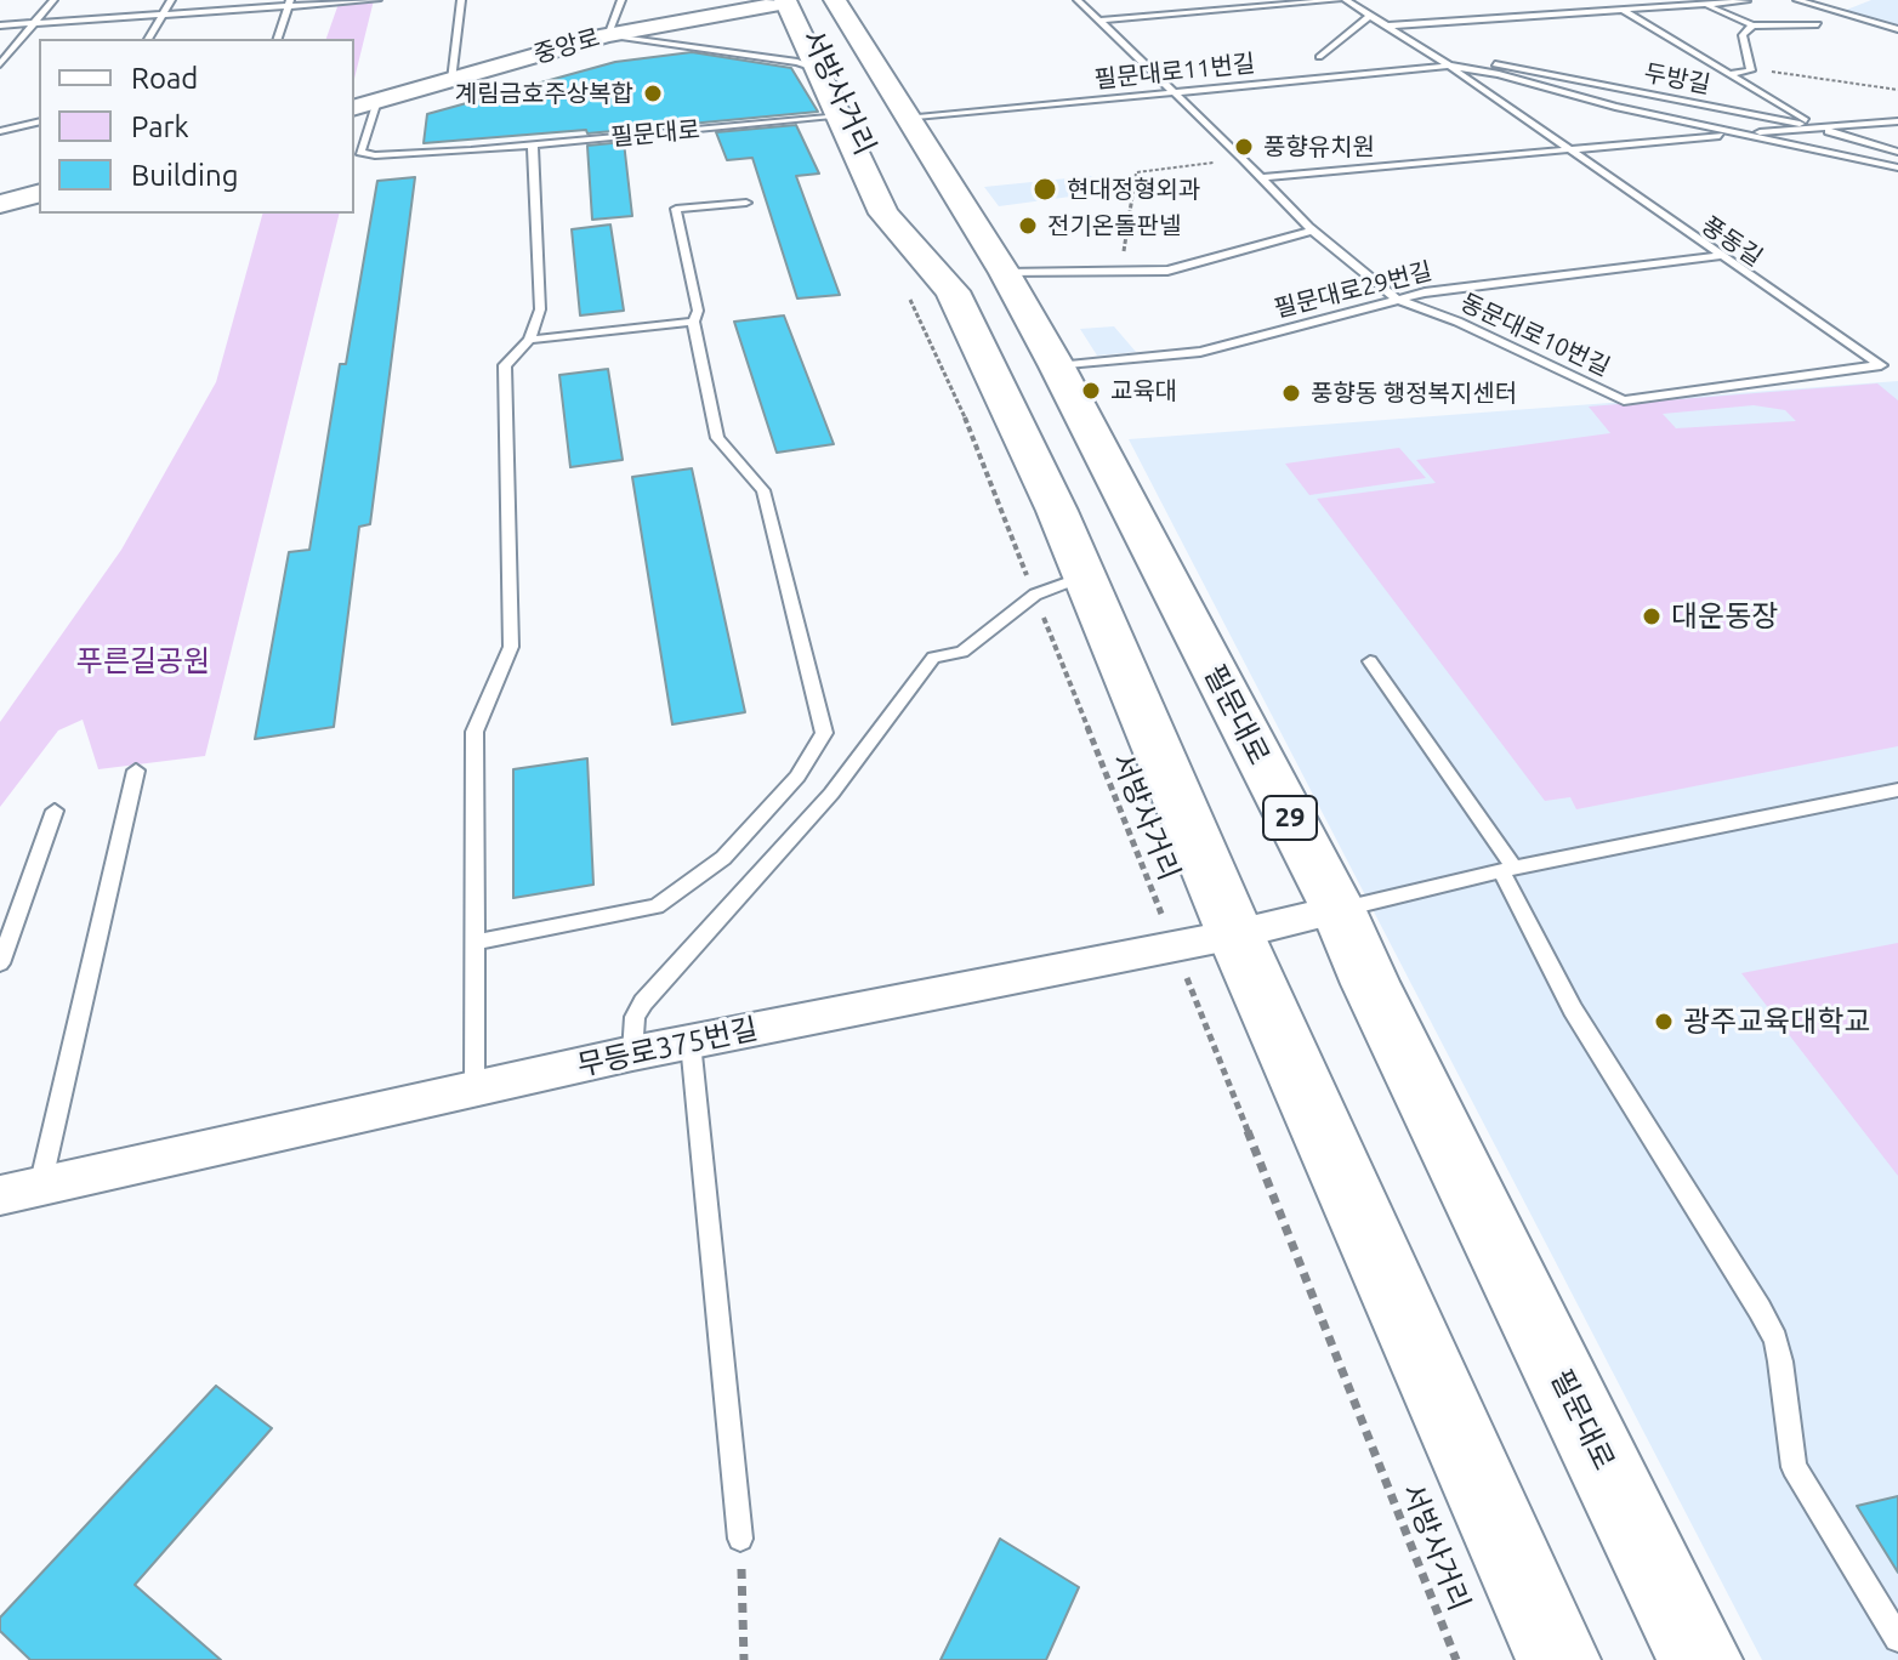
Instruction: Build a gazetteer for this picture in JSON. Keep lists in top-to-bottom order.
{
  "streets": {
    "main road": ["중앙로", "필문대로", "29"],
    "street": ["무등로375번길"],
    "lane": [
      "필문대로11번길",
      "두방길",
      "풍동길",
      "필문대로29번길",
      "동문대로10번길"
    ],
    "path": ["서방사거리"]
  },
  "crossings": [
    ["중앙로", "필문대로"],
    ["필문대로11번길", "두방길"],
    ["필문대로11번길", "필문대로"],
    ["필문대로11번길", "풍동길"],
    ["필문대로11번길", "동문대로10번길"],
    ["두방길", "풍동길"],
    ["서방사거리", "무등로375번길"],
    ["필문대로", "필문대로29번길"],
    ["필문대로", "무등로375번길"],
    ["풍동길", "필문대로29번길"],
    ["풍동길", "동문대로10번길"],
    ["필문대로29번길", "동문대로10번길"]
  ],
  "parks": ["푸른길공원"],
  "places": [
    "계림금호주상복합",
    "풍향유치원",
    "현대정형외과",
    "전기온돌판넬",
    "교육대",
    "풍향동 행정복지센터",
    "대운동장",
    "광주교육대학교"
  ],
  "legend": ["Road", "Park", "Building"]
}
